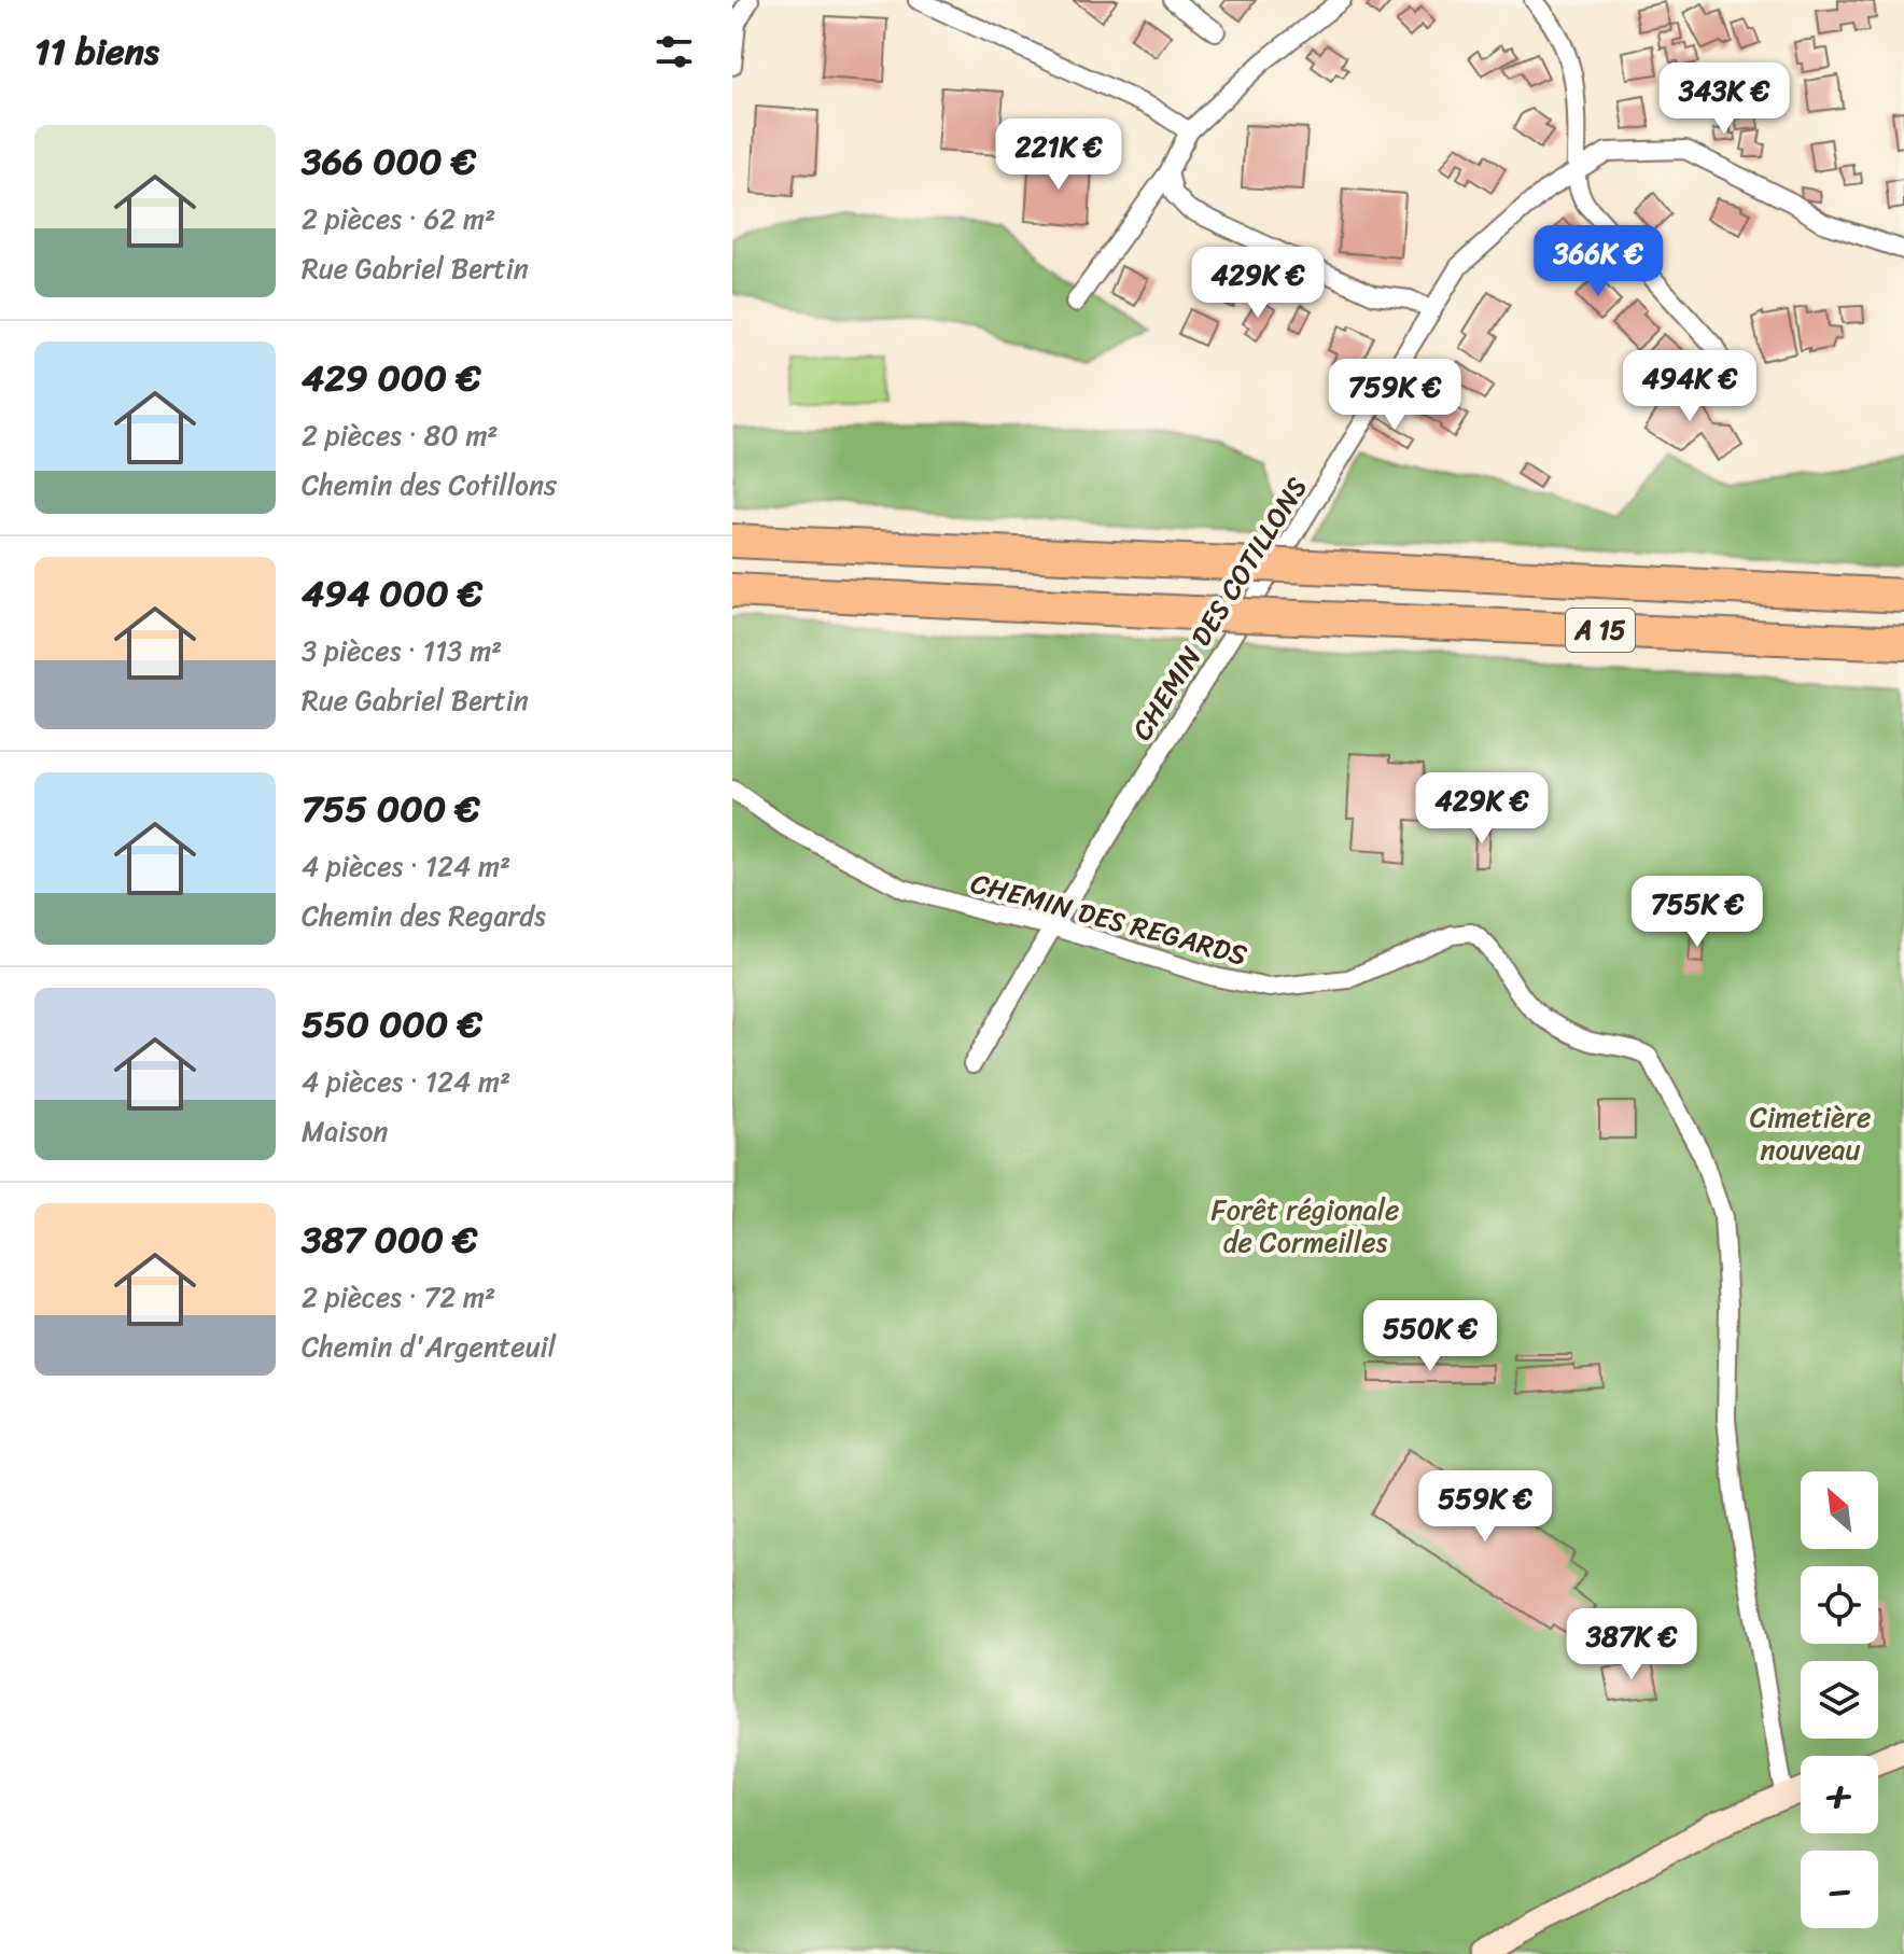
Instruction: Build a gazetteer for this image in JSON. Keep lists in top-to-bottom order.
{
  "streets": {
    "highway": ["A 15"],
    "street": ["CHEMIN DES COTILLONS", "CHEMIN DES REGARDS"]
  },
  "crossings": [
    ["CHEMIN DES COTILLONS", "CHEMIN DES REGARDS"]
  ],
  "parks": ["Cimetière nouveau", "Forêt régionale de Cormeilles"],
  "north": "top left",
  "page": {
    "heading": "11 biens",
    "price": [
      "343K €",
      "221K €",
      "366K €",
      "429K €",
      "494K €",
      "759K €",
      "429K €",
      "755K €",
      "550K €",
      "559K €",
      "387K €"
    ],
    "list": [
      {
        "name": "366 000 €",
        "note": "2 pièces · 62 m² · Rue Gabriel Bertin"
      },
      {
        "name": "429 000 €",
        "note": "2 pièces · 80 m² · Chemin des Cotillons"
      },
      {
        "name": "494 000 €",
        "note": "3 pièces · 113 m² · Rue Gabriel Bertin"
      },
      {
        "name": "755 000 €",
        "note": "4 pièces · 124 m² · Chemin des Regards"
      },
      {
        "name": "550 000 €",
        "note": "4 pièces · 124 m² · Maison"
      },
      {
        "name": "387 000 €",
        "note": "2 pièces · 72 m² · Chemin d'Argenteuil"
      }
    ],
    "map_buttons": ["+", "−"]
  }
}
